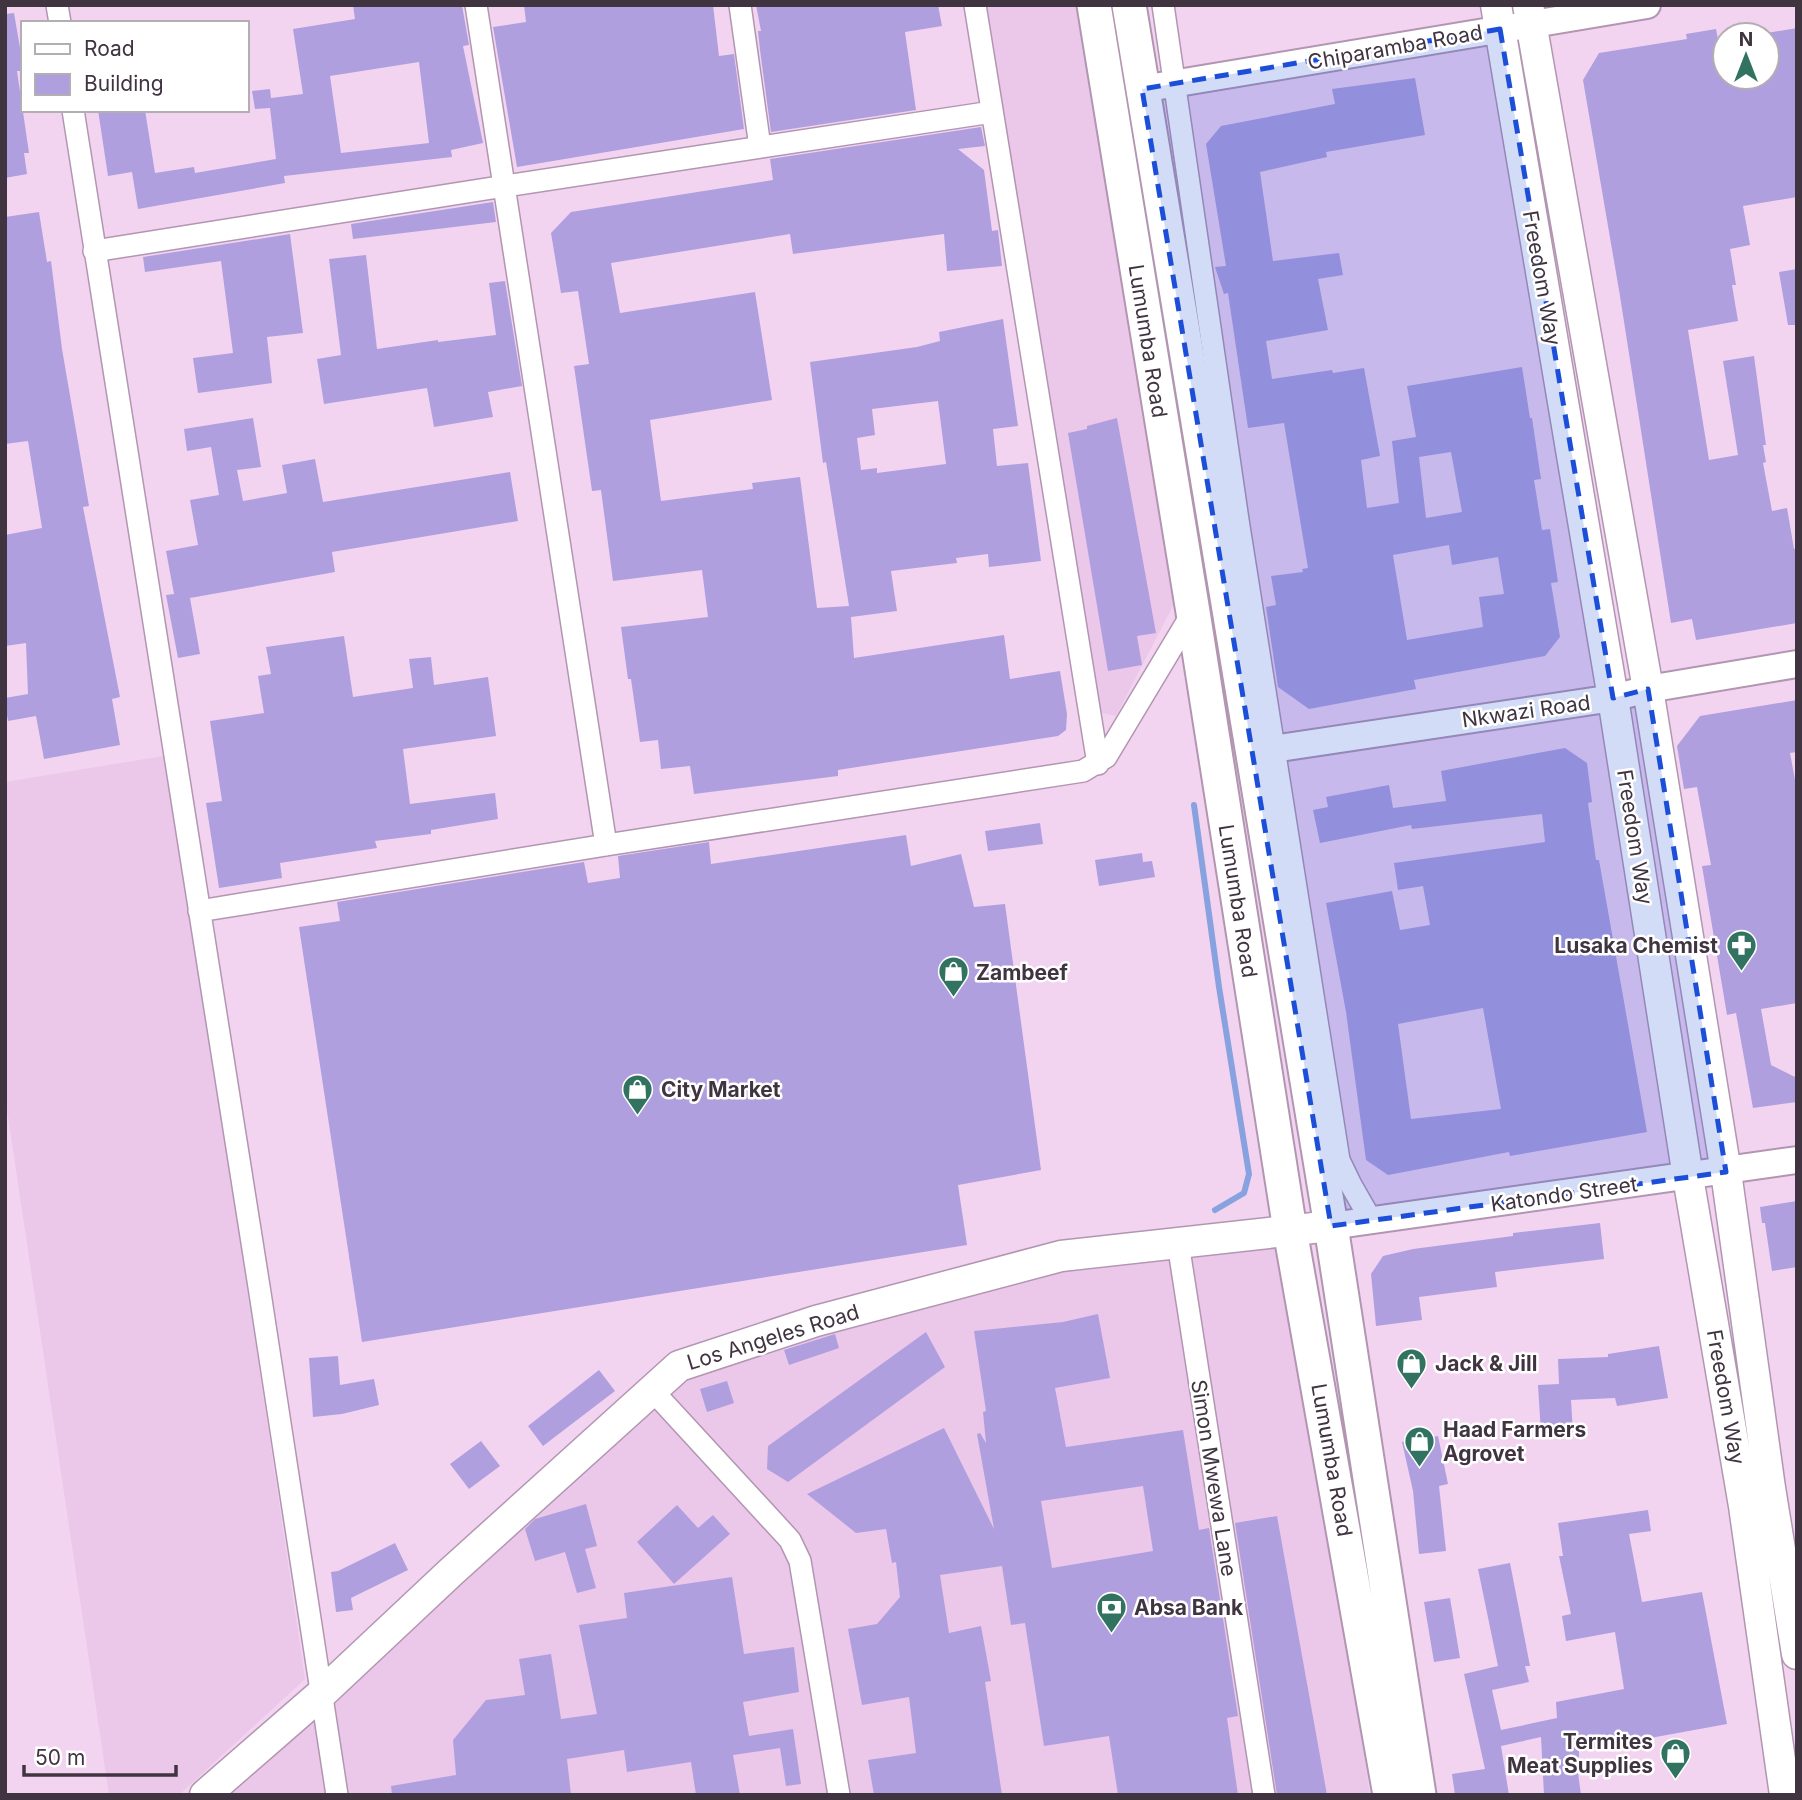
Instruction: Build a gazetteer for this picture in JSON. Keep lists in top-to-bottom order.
{
  "streets": {
    "main road": ["Freedom Way", "Lumumba Road", "Los Angeles Road"],
    "street": [
      "Chiparamba Road",
      "Nkwazi Road",
      "Katondo Street",
      "Simon Mwewa Lane"
    ]
  },
  "crossings": [
    ["Chiparamba Road", "Freedom Way"],
    ["Chiparamba Road", "Lumumba Road"],
    ["Freedom Way", "Nkwazi Road"],
    ["Freedom Way", "Katondo Street"],
    ["Lumumba Road", "Nkwazi Road"],
    ["Lumumba Road", "Katondo Street"],
    ["Lumumba Road", "Los Angeles Road"],
    ["Katondo Street", "Los Angeles Road"],
    ["Los Angeles Road", "Simon Mwewa Lane"]
  ],
  "places": {
    "pharmacy": ["Lusaka Chemist"],
    "shop": [
      "Zambeef",
      "City Market",
      "Jack & Jill",
      "Haad Farmers Agrovet",
      "Termites Meat Supplies"
    ],
    "bank": ["Absa Bank"]
  },
  "legend": ["Road", "Building"],
  "scale_bar": "50 m",
  "north": "top"
}
